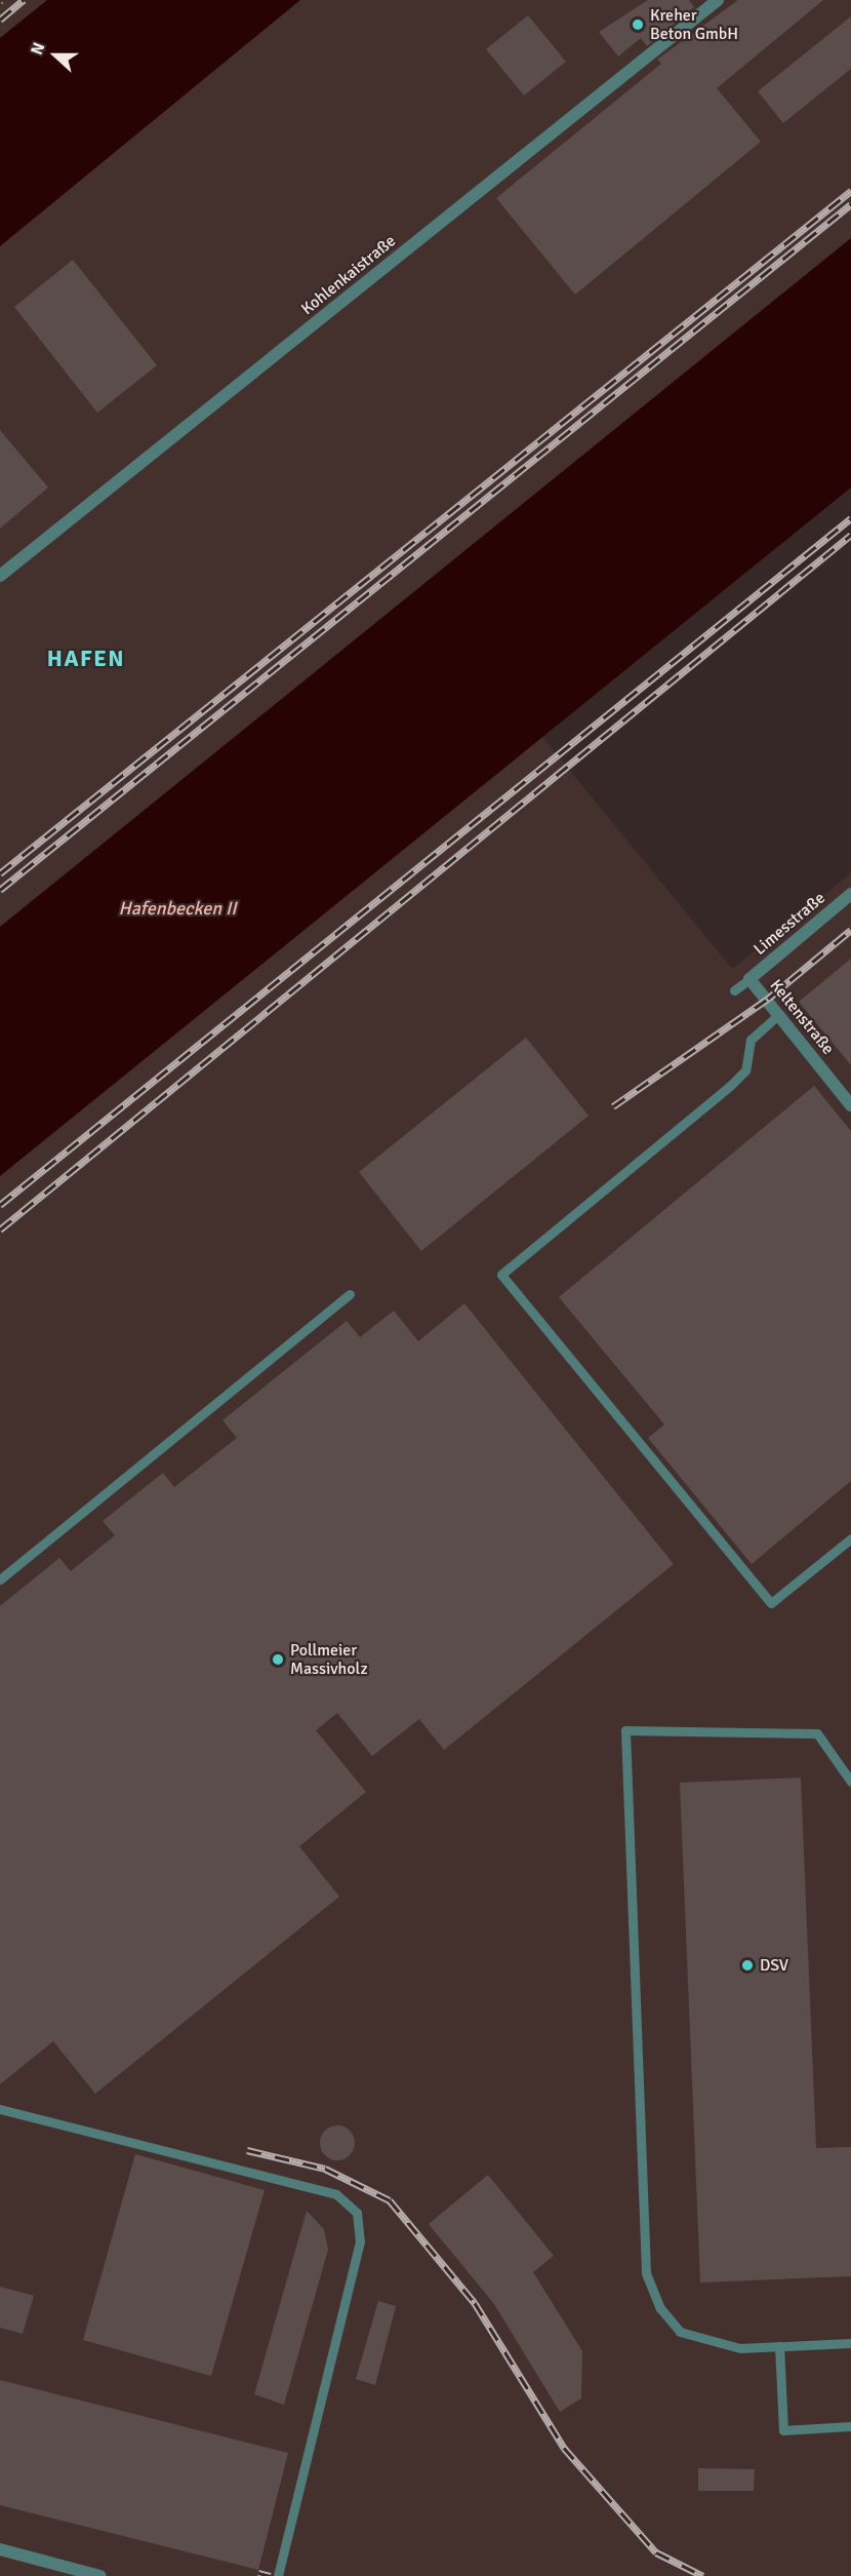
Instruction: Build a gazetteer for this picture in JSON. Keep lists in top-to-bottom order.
{
  "streets": {
    "street": ["Kohlenkaistraße", "Limesstraße", "Keltenstraße"]
  },
  "crossings": [
    ["Limesstraße", "Keltenstraße"]
  ],
  "districts": ["HAFEN"],
  "water": ["Hafenbecken II"],
  "places": ["Kreher Beton GmbH", "Pollmeier Massivholz", "DSV"],
  "north": "left"
}
